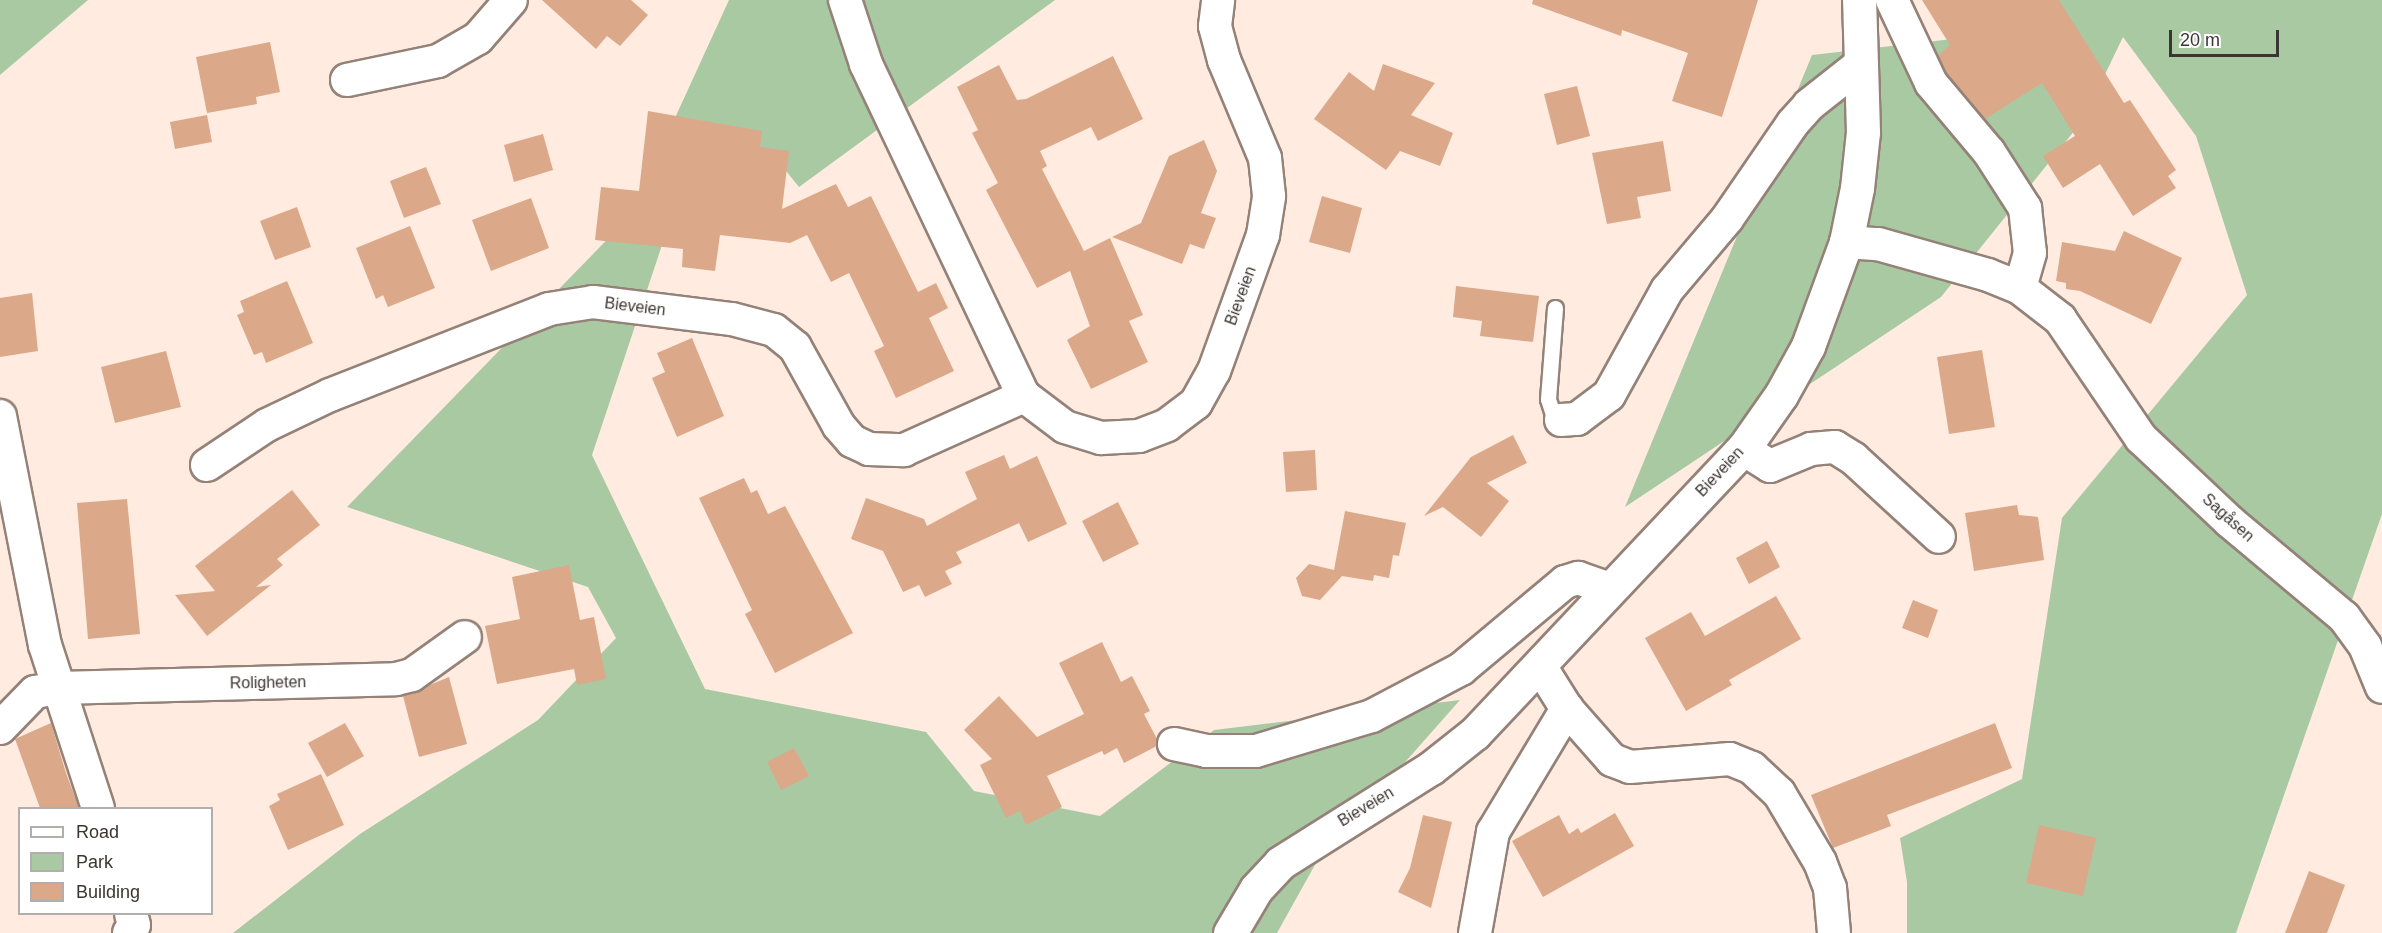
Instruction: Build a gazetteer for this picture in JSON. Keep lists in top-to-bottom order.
{
  "streets": {
    "street": ["Bieveien", "Sagåsen", "Roligheten"]
  },
  "legend": ["Road", "Park", "Building"],
  "scale_bar": "20 m"
}
